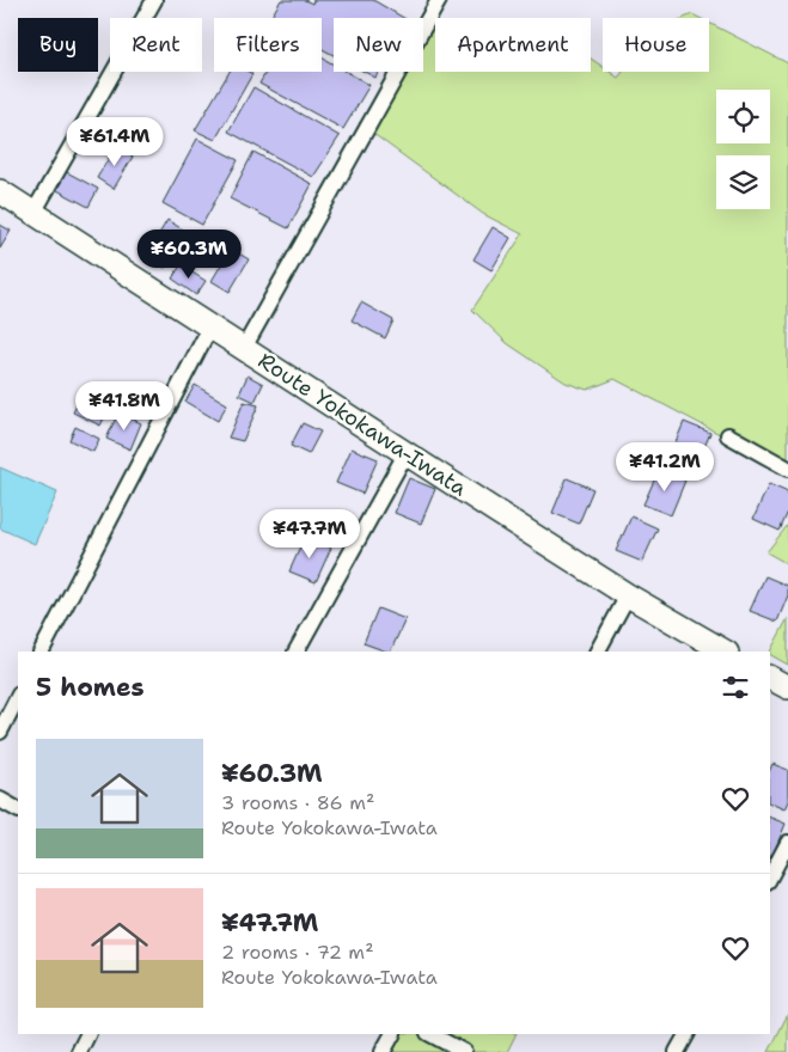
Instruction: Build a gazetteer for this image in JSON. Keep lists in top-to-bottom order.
{
  "streets": {
    "main road": ["Route Yokokawa-Iwata"]
  },
  "page": {
    "chip": [
      "Buy",
      "Rent",
      "Filters",
      "New",
      "Apartment",
      "House"
    ],
    "price": [
      "¥61.4M",
      "¥60.3M",
      "¥41.8M",
      "¥41.2M",
      "¥47.7M"
    ],
    "heading": "5 homes",
    "list": [
      {
        "name": "¥60.3M",
        "note": "3 rooms · 86 m² · Route Yokokawa-Iwata"
      },
      {
        "name": "¥47.7M",
        "note": "2 rooms · 72 m² · Route Yokokawa-Iwata"
      }
    ]
  }
}
